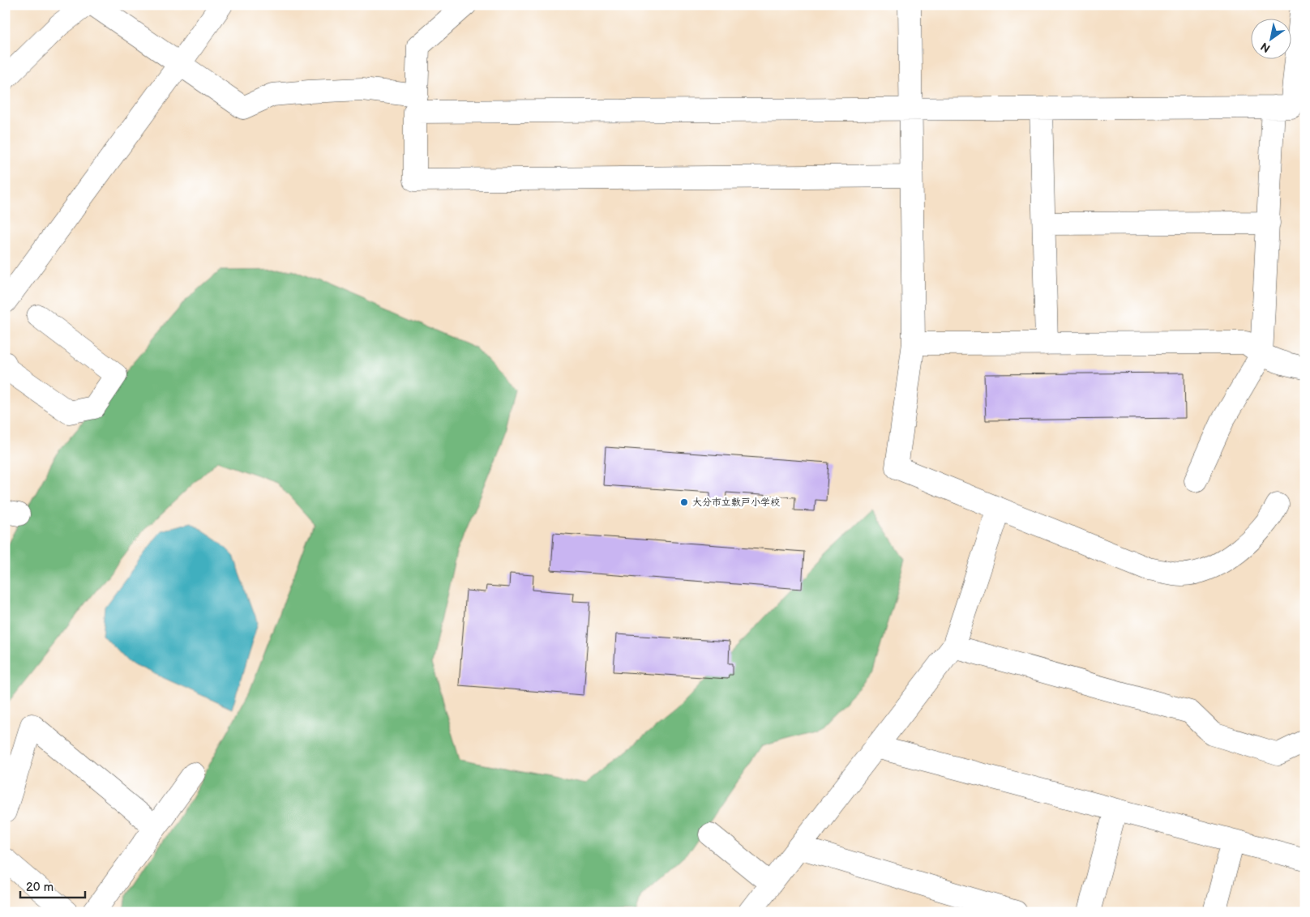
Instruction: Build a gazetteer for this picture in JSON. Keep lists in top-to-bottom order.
{
  "places": ["大分市立敷戸小学校"],
  "scale_bar": "20 m",
  "north": "bottom left"
}
